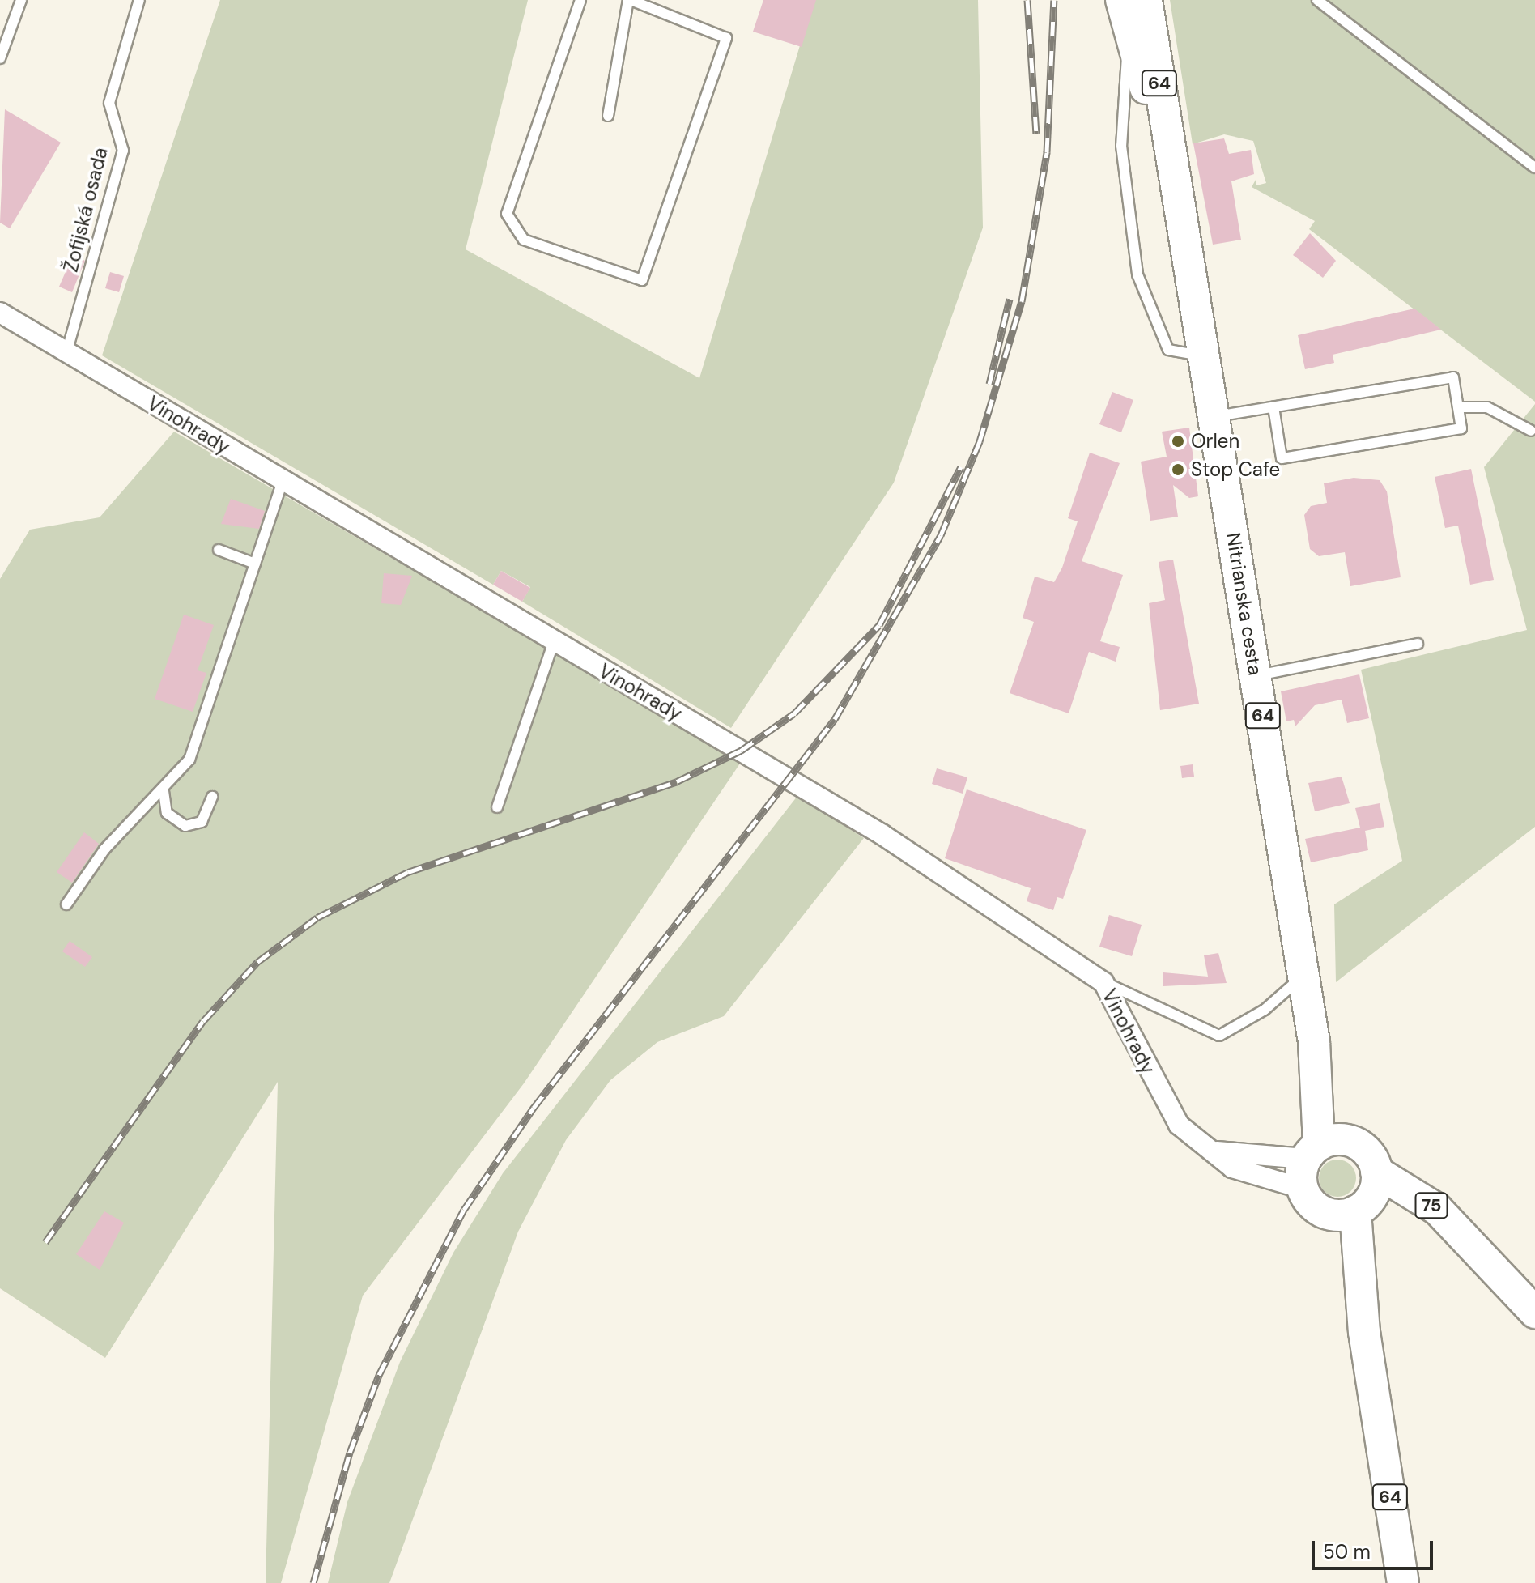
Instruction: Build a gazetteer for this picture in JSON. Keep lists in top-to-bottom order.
{
  "streets": {
    "main road": ["64", "Nitrianska cesta", "75"],
    "street": ["Vinohrady"],
    "lane": ["Žofijská osada"]
  },
  "crossings": [
    ["64", "Vinohrady"],
    ["64", "Nitrianska cesta"],
    ["64", "75"],
    ["Žofijská osada", "Vinohrady"],
    ["Vinohrady", "Nitrianska cesta"]
  ],
  "places": ["Orlen", "Stop Cafe"],
  "scale_bar": "50 m"
}
